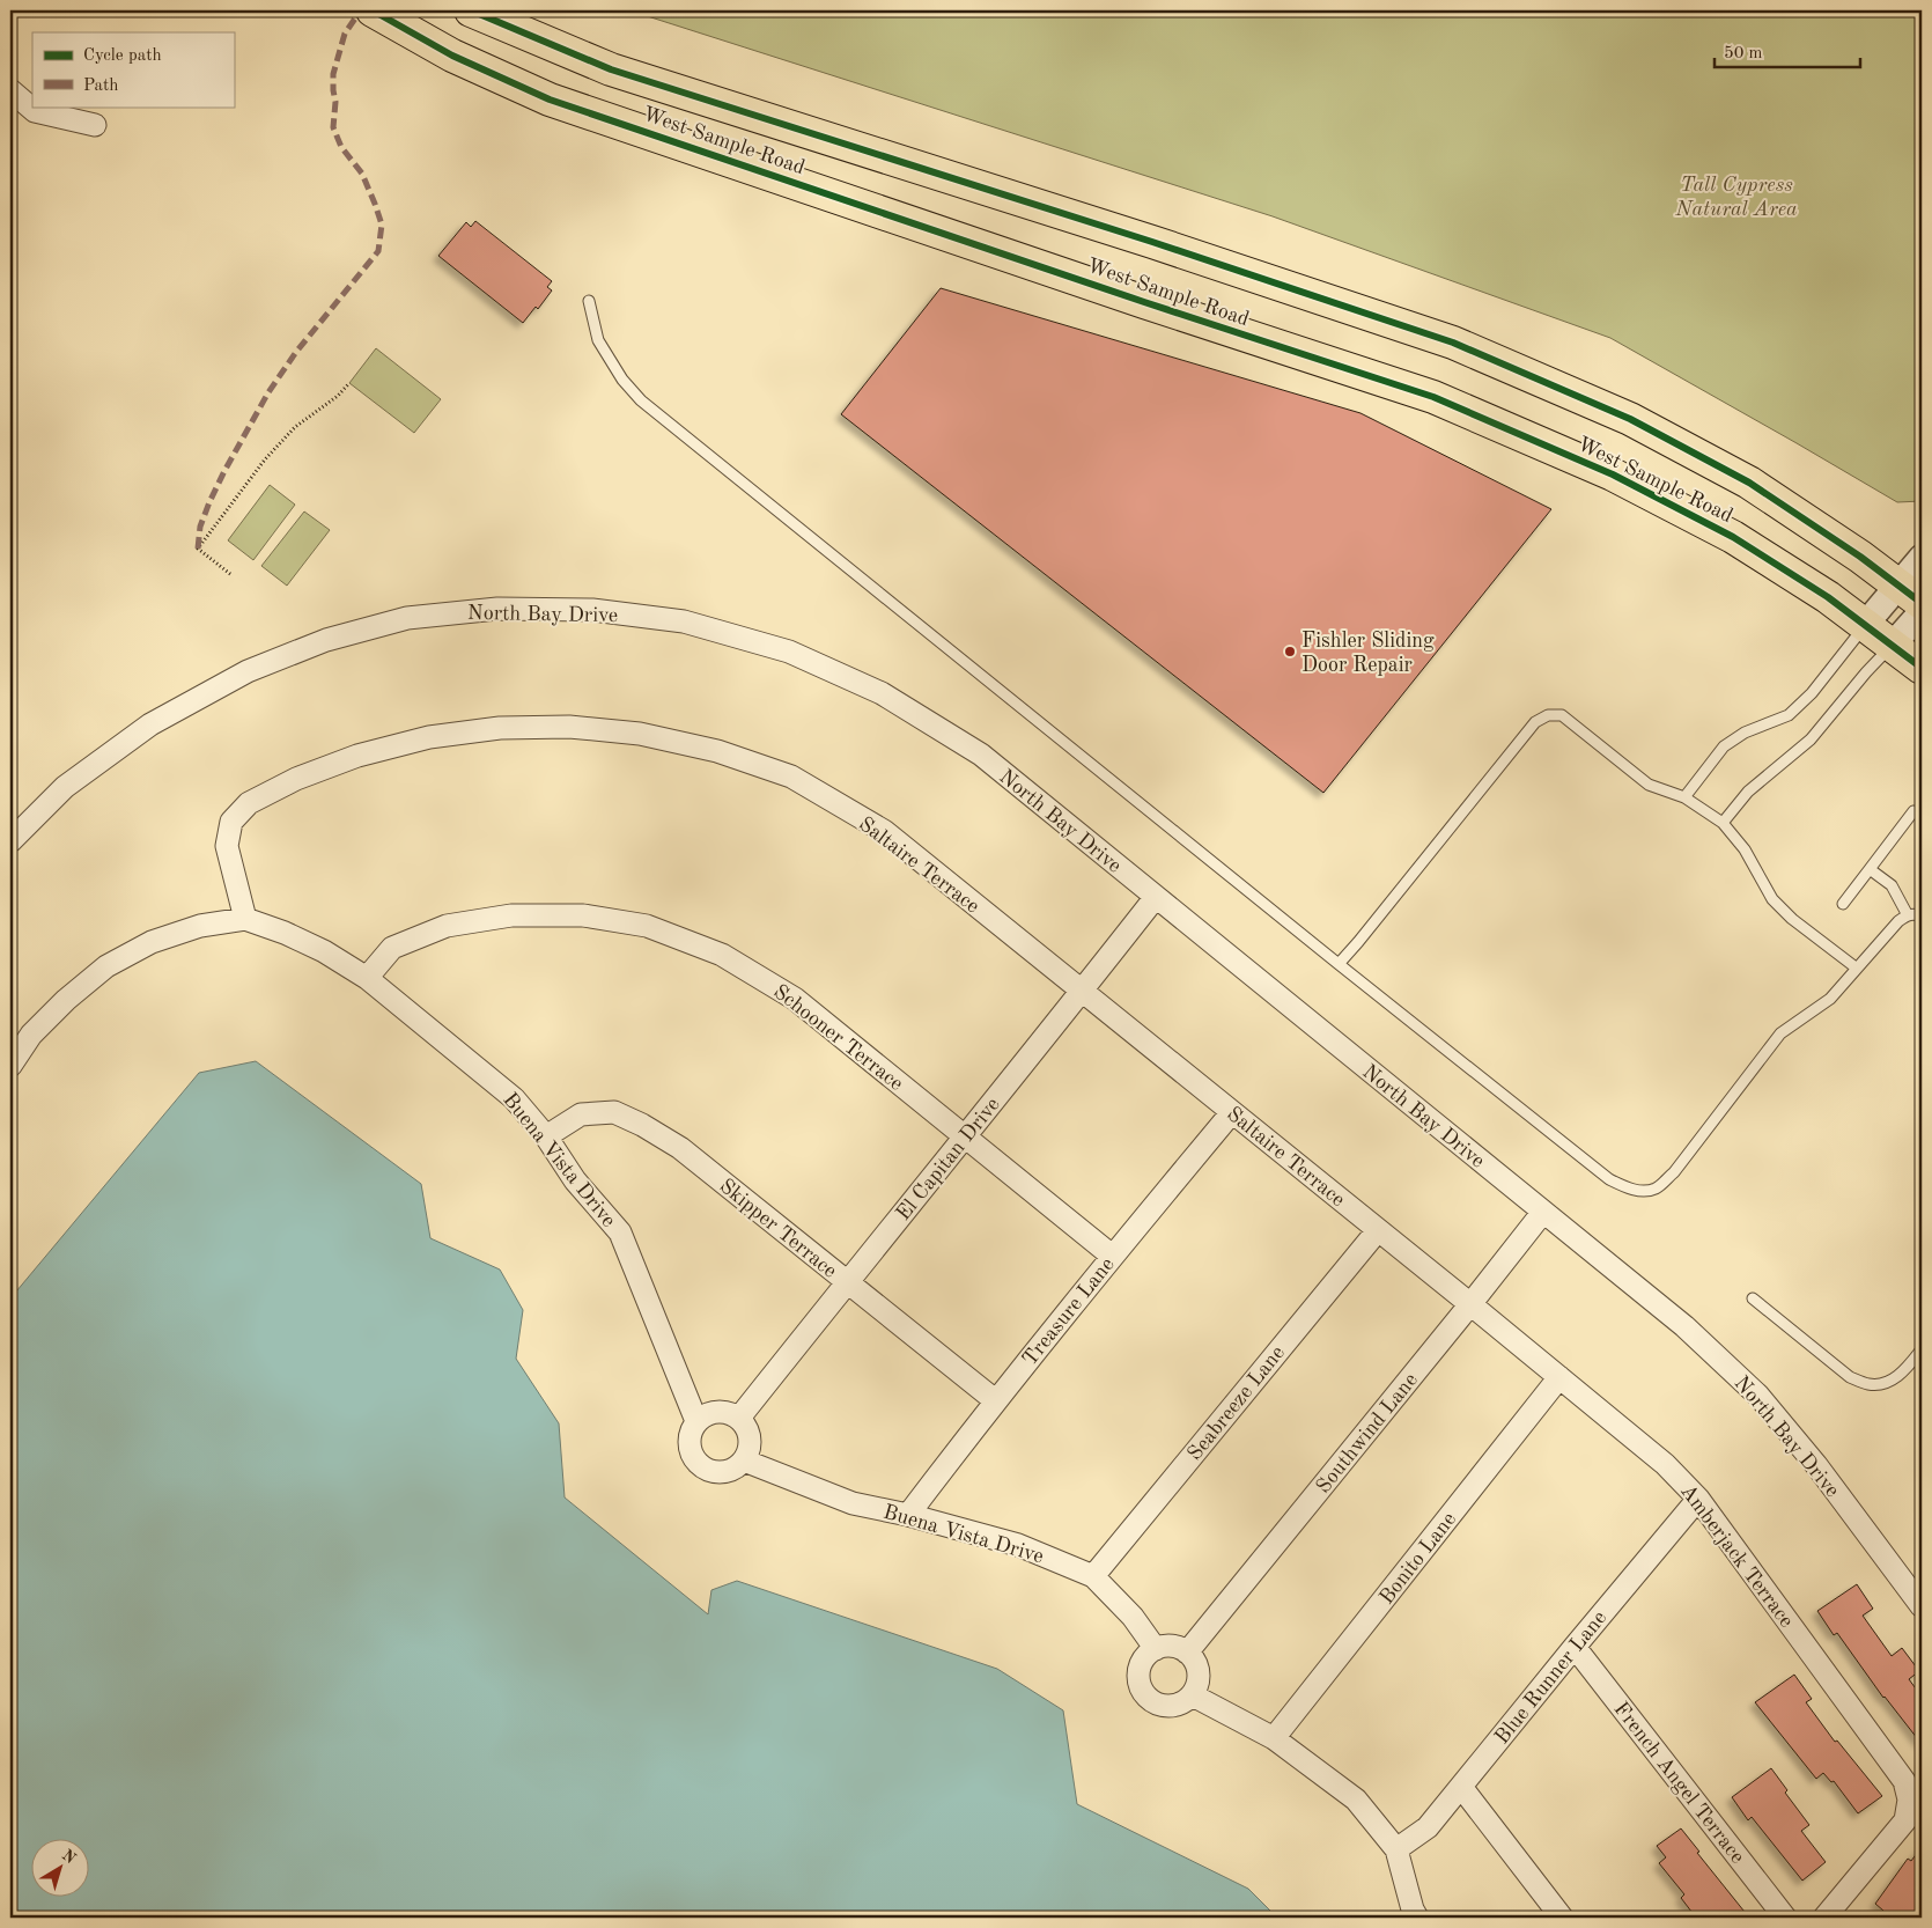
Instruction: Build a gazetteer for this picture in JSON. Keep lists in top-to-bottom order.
{
  "streets": {
    "main road": ["West Sample Road"],
    "street": [
      "North Bay Drive",
      "Saltaire Terrace",
      "Schooner Terrace",
      "El Capitan Drive",
      "Buena Vista Drive",
      "Skipper Terrace",
      "Treasure Lane",
      "Seabreeze Lane",
      "Southwind Lane",
      "Amberjack Terrace",
      "Bonito Lane",
      "Blue Runner Lane",
      "French Angel Terrace"
    ]
  },
  "crossings": [
    ["North Bay Drive", "El Capitan Drive"],
    ["North Bay Drive", "Southwind Lane"],
    ["Saltaire Terrace", "El Capitan Drive"],
    ["Saltaire Terrace", "Buena Vista Drive"],
    ["Saltaire Terrace", "Treasure Lane"],
    ["Saltaire Terrace", "Seabreeze Lane"],
    ["Saltaire Terrace", "Southwind Lane"],
    ["Saltaire Terrace", "Amberjack Terrace"],
    ["Schooner Terrace", "El Capitan Drive"],
    ["Schooner Terrace", "Buena Vista Drive"],
    ["Schooner Terrace", "Treasure Lane"],
    ["El Capitan Drive", "Buena Vista Drive"],
    ["El Capitan Drive", "Skipper Terrace"],
    ["Buena Vista Drive", "Skipper Terrace"],
    ["Buena Vista Drive", "Treasure Lane"],
    ["Buena Vista Drive", "Seabreeze Lane"],
    ["Buena Vista Drive", "Southwind Lane"],
    ["Skipper Terrace", "Treasure Lane"],
    ["Southwind Lane", "Amberjack Terrace"],
    ["Amberjack Terrace", "Bonito Lane"],
    ["Amberjack Terrace", "Blue Runner Lane"],
    ["Blue Runner Lane", "French Angel Terrace"]
  ],
  "parks": ["Tall Cypress Natural Area"],
  "places": ["Fishler Sliding Door Repair"],
  "legend": ["Cycle path", "Path"],
  "scale_bar": "50 m",
  "north": "top right"
}
